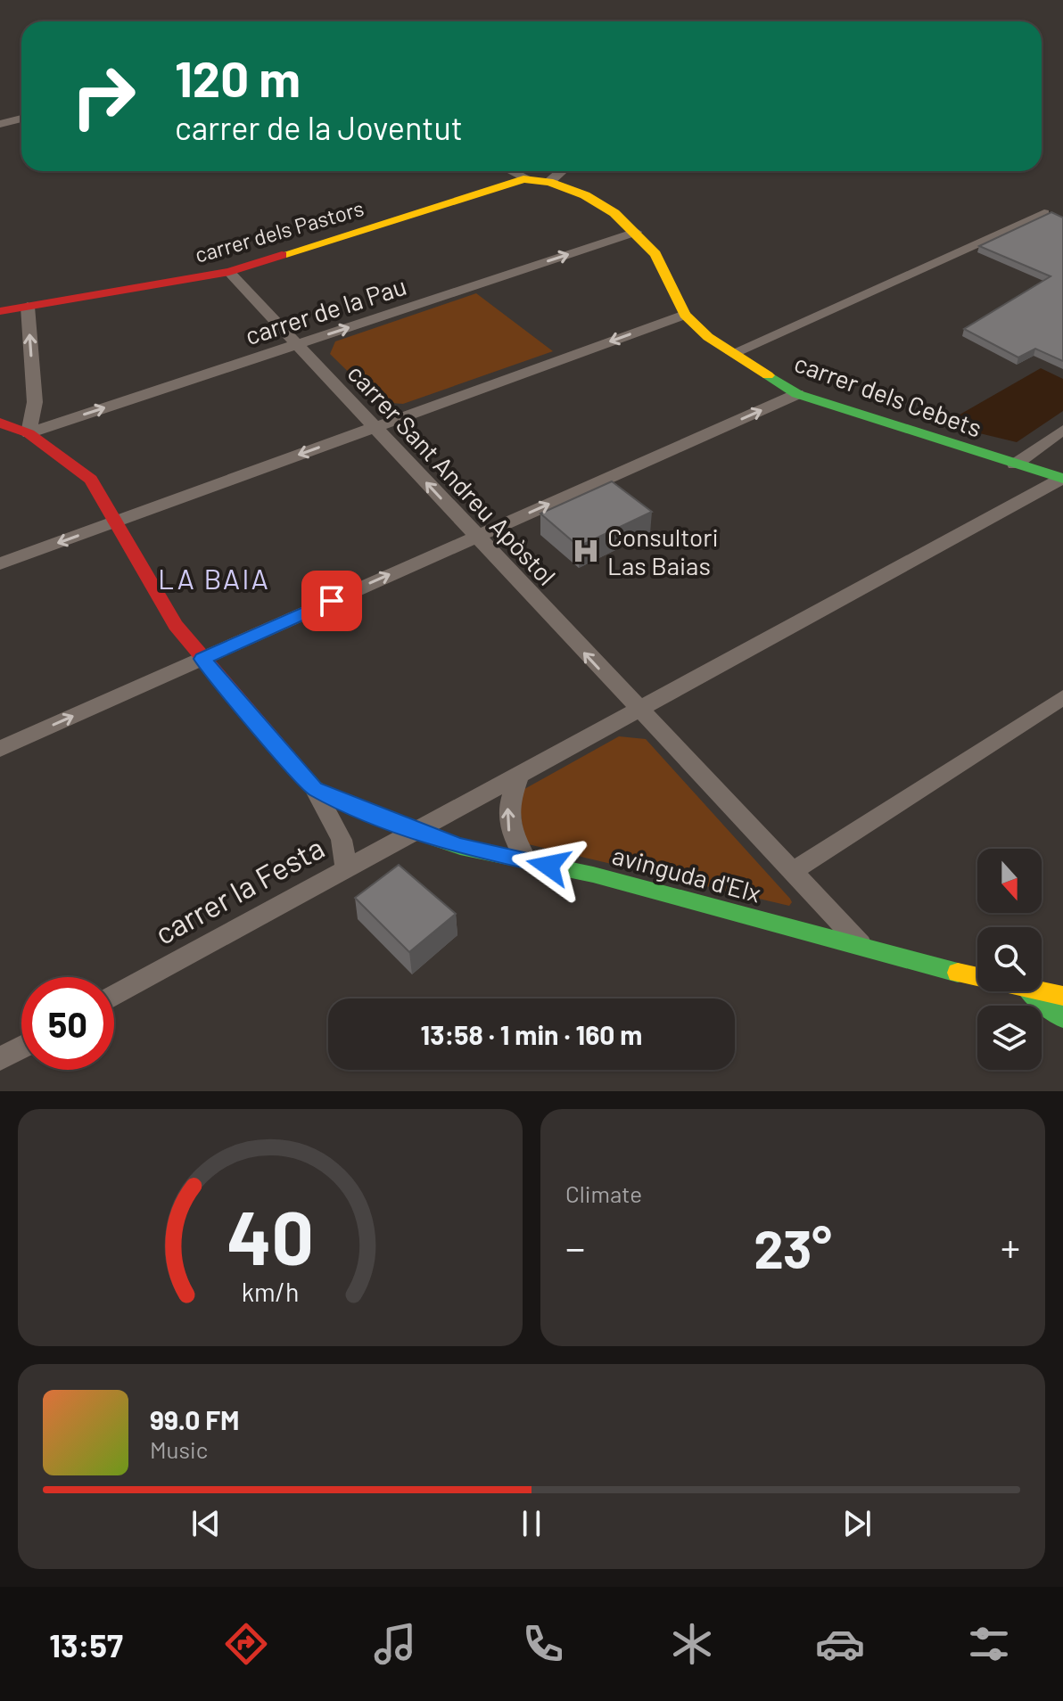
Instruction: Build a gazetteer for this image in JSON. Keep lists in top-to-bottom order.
{
  "streets": {
    "street": [
      "carrer dels Pastors",
      "carrer de la Pau",
      "carrer dels Cebets",
      "carrer Sant Andreu Apòstol",
      "avinguda d'Elx",
      "carrer la Festa"
    ]
  },
  "crossings": [
    ["carrer dels Pastors", "carrer dels Cebets"],
    ["carrer dels Pastors", "carrer Sant Andreu Apòstol"],
    ["carrer de la Pau", "carrer dels Cebets"],
    ["carrer de la Pau", "carrer Sant Andreu Apòstol"],
    ["carrer de la Pau", "avinguda d'Elx"],
    ["carrer dels Cebets", "carrer la Festa"],
    ["carrer Sant Andreu Apòstol", "avinguda d'Elx"],
    ["carrer Sant Andreu Apòstol", "carrer la Festa"],
    ["avinguda d'Elx", "carrer la Festa"]
  ],
  "one_way": ["carrer Sant Andreu Apòstol"],
  "districts": ["LA BAIA"],
  "places": {
    "hospital": ["Consultori Las Baias"]
  },
  "north": "bottom",
  "page": {
    "turn": ["120 m", "carrer de la Joventut"],
    "limit": "50",
    "trip": "13:58 · 1 min · 160 m",
    "tile": "Climate",
    "heat": ["−", "23°", "+"],
    "song": ["99.0 FM", "Music"],
    "tabs": "13:57",
    "gauge": ["40", "km/h"]
  }
}
